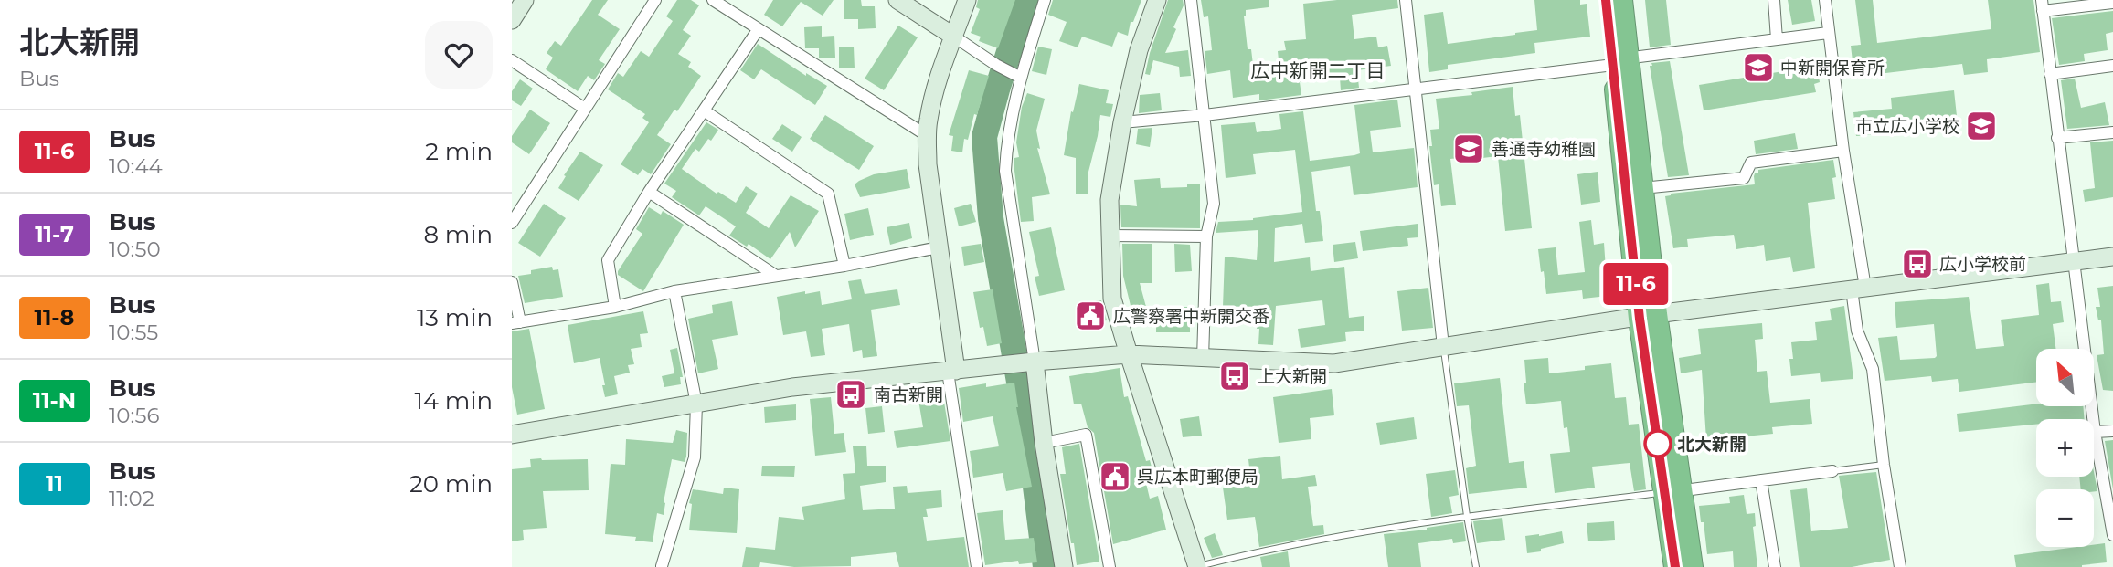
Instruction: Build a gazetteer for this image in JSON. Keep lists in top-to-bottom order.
{
  "districts": ["広中新開二丁目"],
  "places": {
    "school or university": ["中新開保育所", "市立広小学校", "善通寺幼稚園"],
    "bus stop": ["広小学校前", "上大新開", "南古新開"],
    "public building": ["広警察署中新開交番", "呉広本町郵便局"],
    "other": ["北大新開"]
  },
  "lines": ["bus line 11-6"],
  "north": "top left",
  "page": {
    "heading": ["北大新開", "Bus"],
    "on_map": "11-6",
    "list": [
      {
        "mark": "11-6",
        "name": "Bus",
        "note": "10:44",
        "value": "2 min"
      },
      {
        "mark": "11-7",
        "name": "Bus",
        "note": "10:50",
        "value": "8 min"
      },
      {
        "mark": "11-8",
        "name": "Bus",
        "note": "10:55",
        "value": "13 min"
      },
      {
        "mark": "11-N",
        "name": "Bus",
        "note": "10:56",
        "value": "14 min"
      },
      {
        "mark": "11",
        "name": "Bus",
        "note": "11:02",
        "value": "20 min"
      }
    ],
    "map_buttons": ["+", "−"]
  }
}
